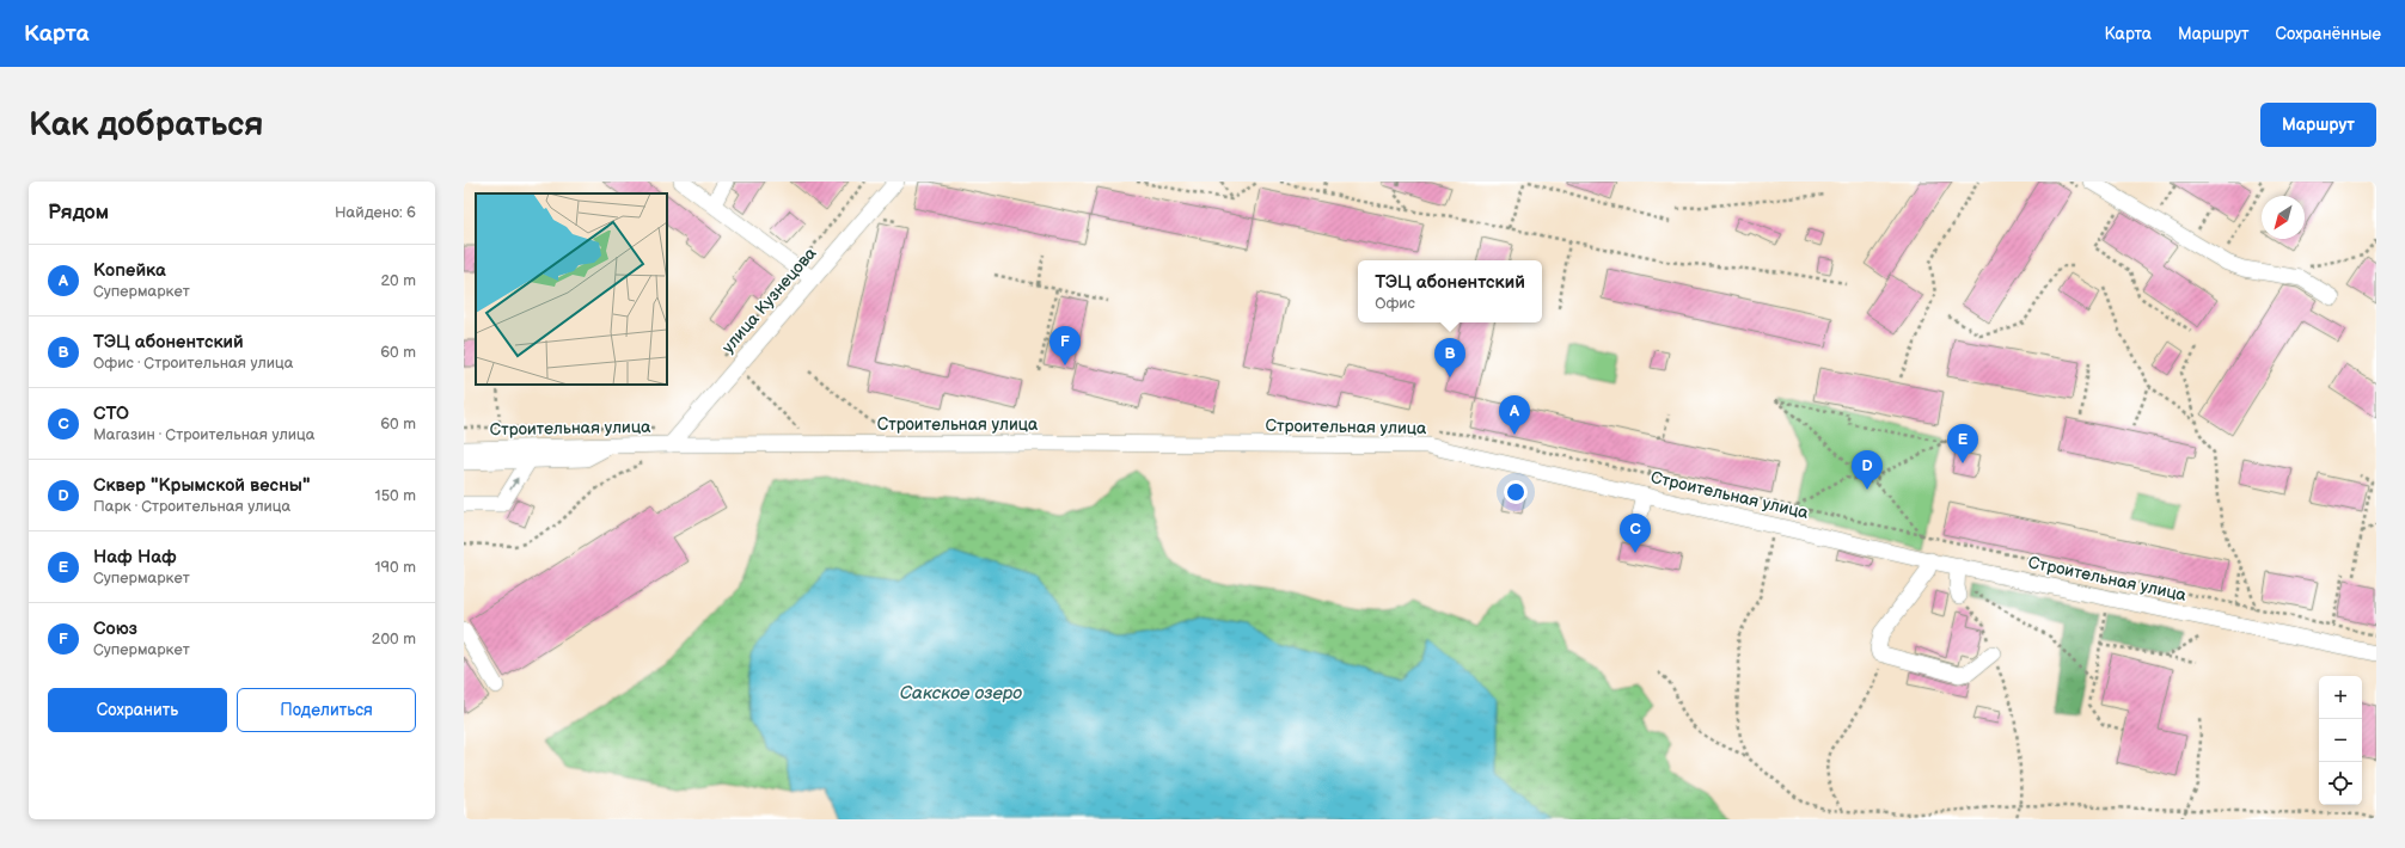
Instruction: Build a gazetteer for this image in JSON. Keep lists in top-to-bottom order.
{
  "streets": {
    "street": ["улица Кузнецова", "Строительная улица"]
  },
  "crossings": [
    ["улица Кузнецова", "Строительная улица"]
  ],
  "water": ["Сакское озеро"],
  "north": "bottom left",
  "page": {
    "header": "Карта",
    "nav": ["Карта", "Маршрут", "Сохранённые"],
    "buttons": [
      "Маршрут",
      ["Сохранить", "Поделиться"]
    ],
    "title": "Как добраться",
    "heading": ["Рядом", "Найдено: 6"],
    "list": [
      {
        "mark": "A",
        "name": "Копейка",
        "note": "Супермаркет",
        "value": "20 m"
      },
      {
        "mark": "B",
        "name": "ТЭЦ абонентский",
        "note": "Офис · Строительная улица",
        "value": "60 m"
      },
      {
        "mark": "C",
        "name": "СТО",
        "note": "Магазин · Строительная улица",
        "value": "60 m"
      },
      {
        "mark": "D",
        "name": "Сквер \"Крымской весны\"",
        "note": "Парк · Строительная улица",
        "value": "150 m"
      },
      {
        "mark": "E",
        "name": "Наф Наф",
        "note": "Супермаркет",
        "value": "190 m"
      },
      {
        "mark": "F",
        "name": "Союз",
        "note": "Супермаркет",
        "value": "200 m"
      }
    ],
    "popup": ["ТЭЦ абонентский", "Офис"],
    "pins": [
      "F",
      "B",
      "A",
      "E",
      "D",
      "C"
    ],
    "map_buttons": ["+", "−"]
  }
}
